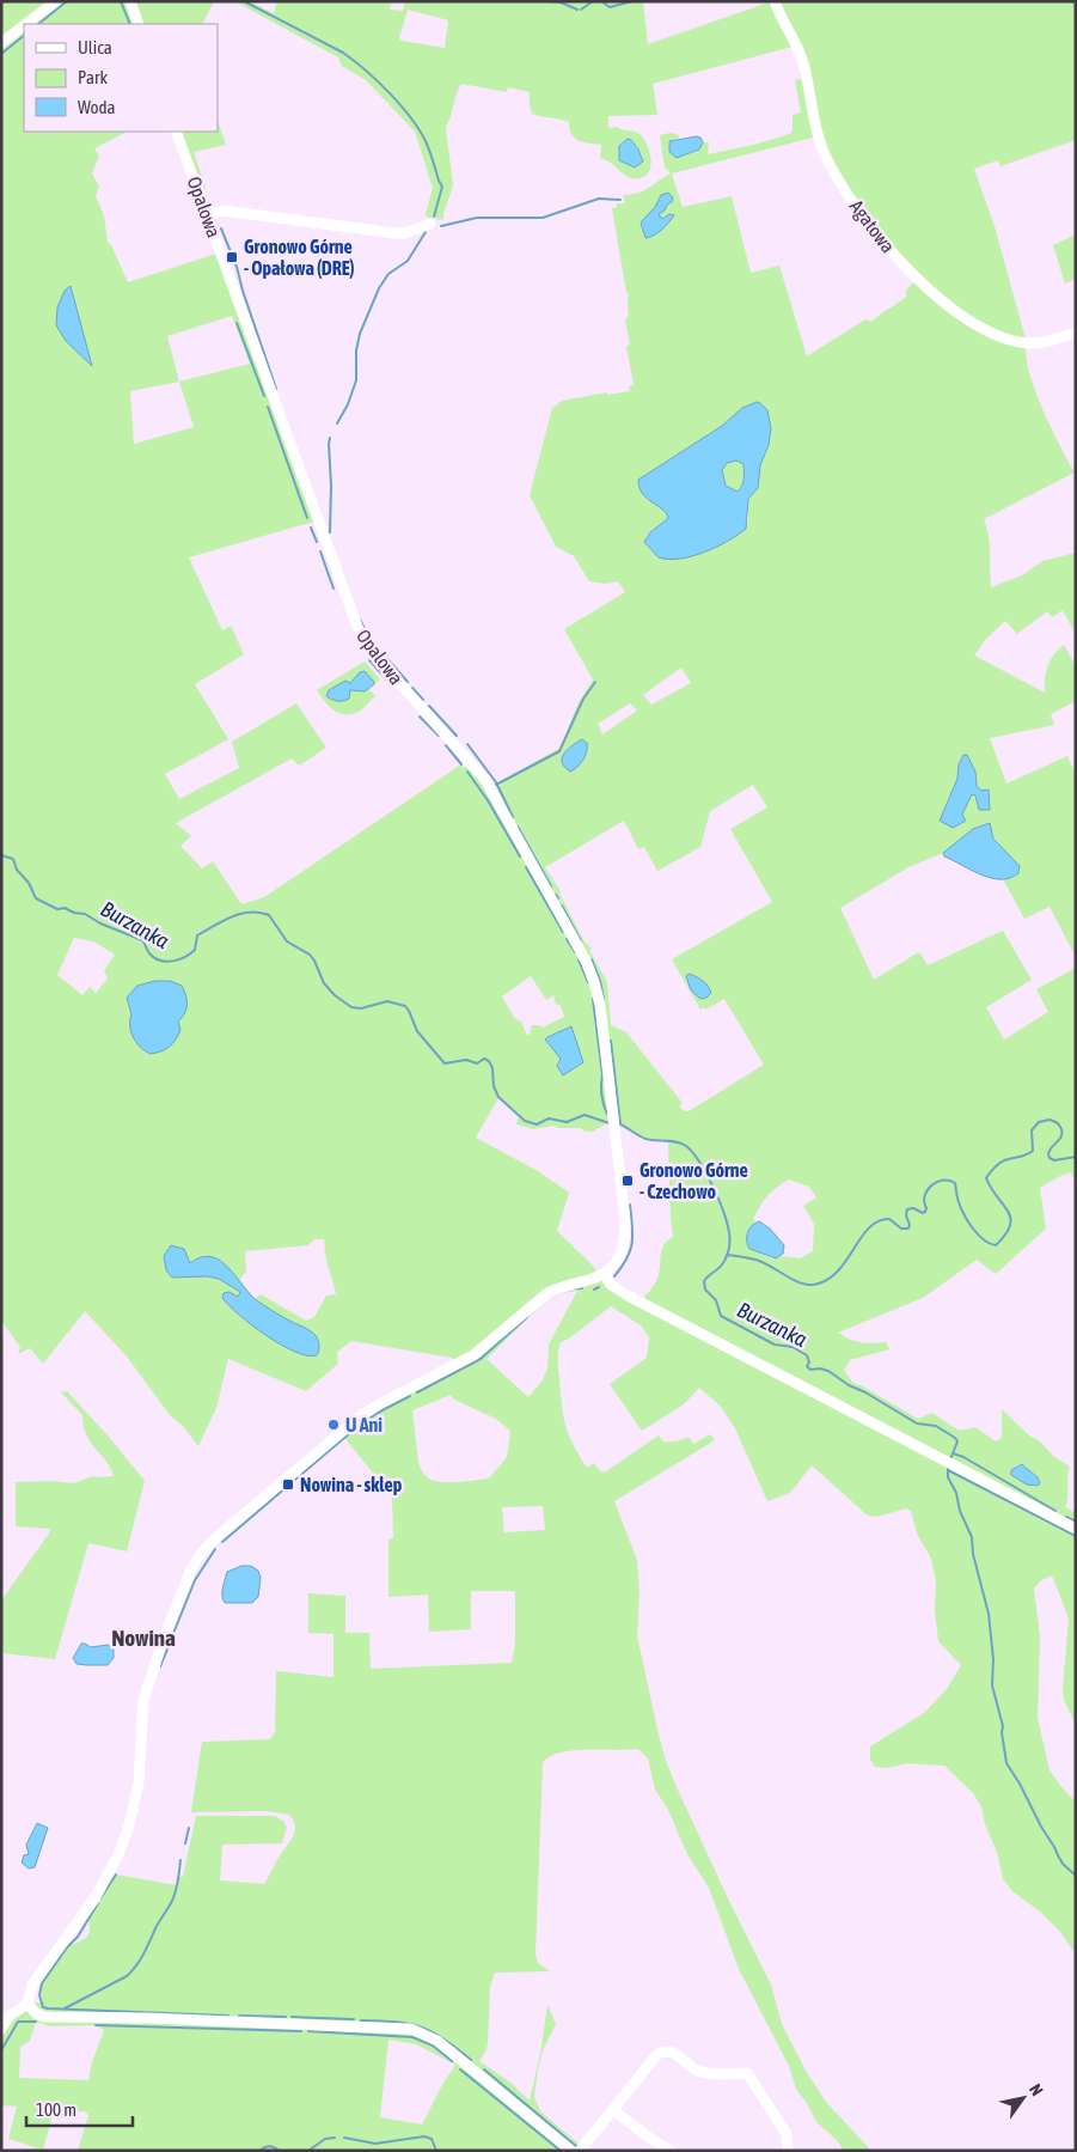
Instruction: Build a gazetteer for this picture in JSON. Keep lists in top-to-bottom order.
{
  "streets": {
    "street": ["Opalowa", "Agatowa"]
  },
  "districts": ["Nowina"],
  "water": ["Burzanka"],
  "places": {
    "transit": ["Gronowo Górne - Opałowa (DRE)", "Gronowo Górne - Czechowo", "Nowina - sklep"],
    "other": ["U Ani"]
  },
  "legend": ["Ulica", "Park", "Woda"],
  "scale_bar": "100 m",
  "north": "top right"
}
